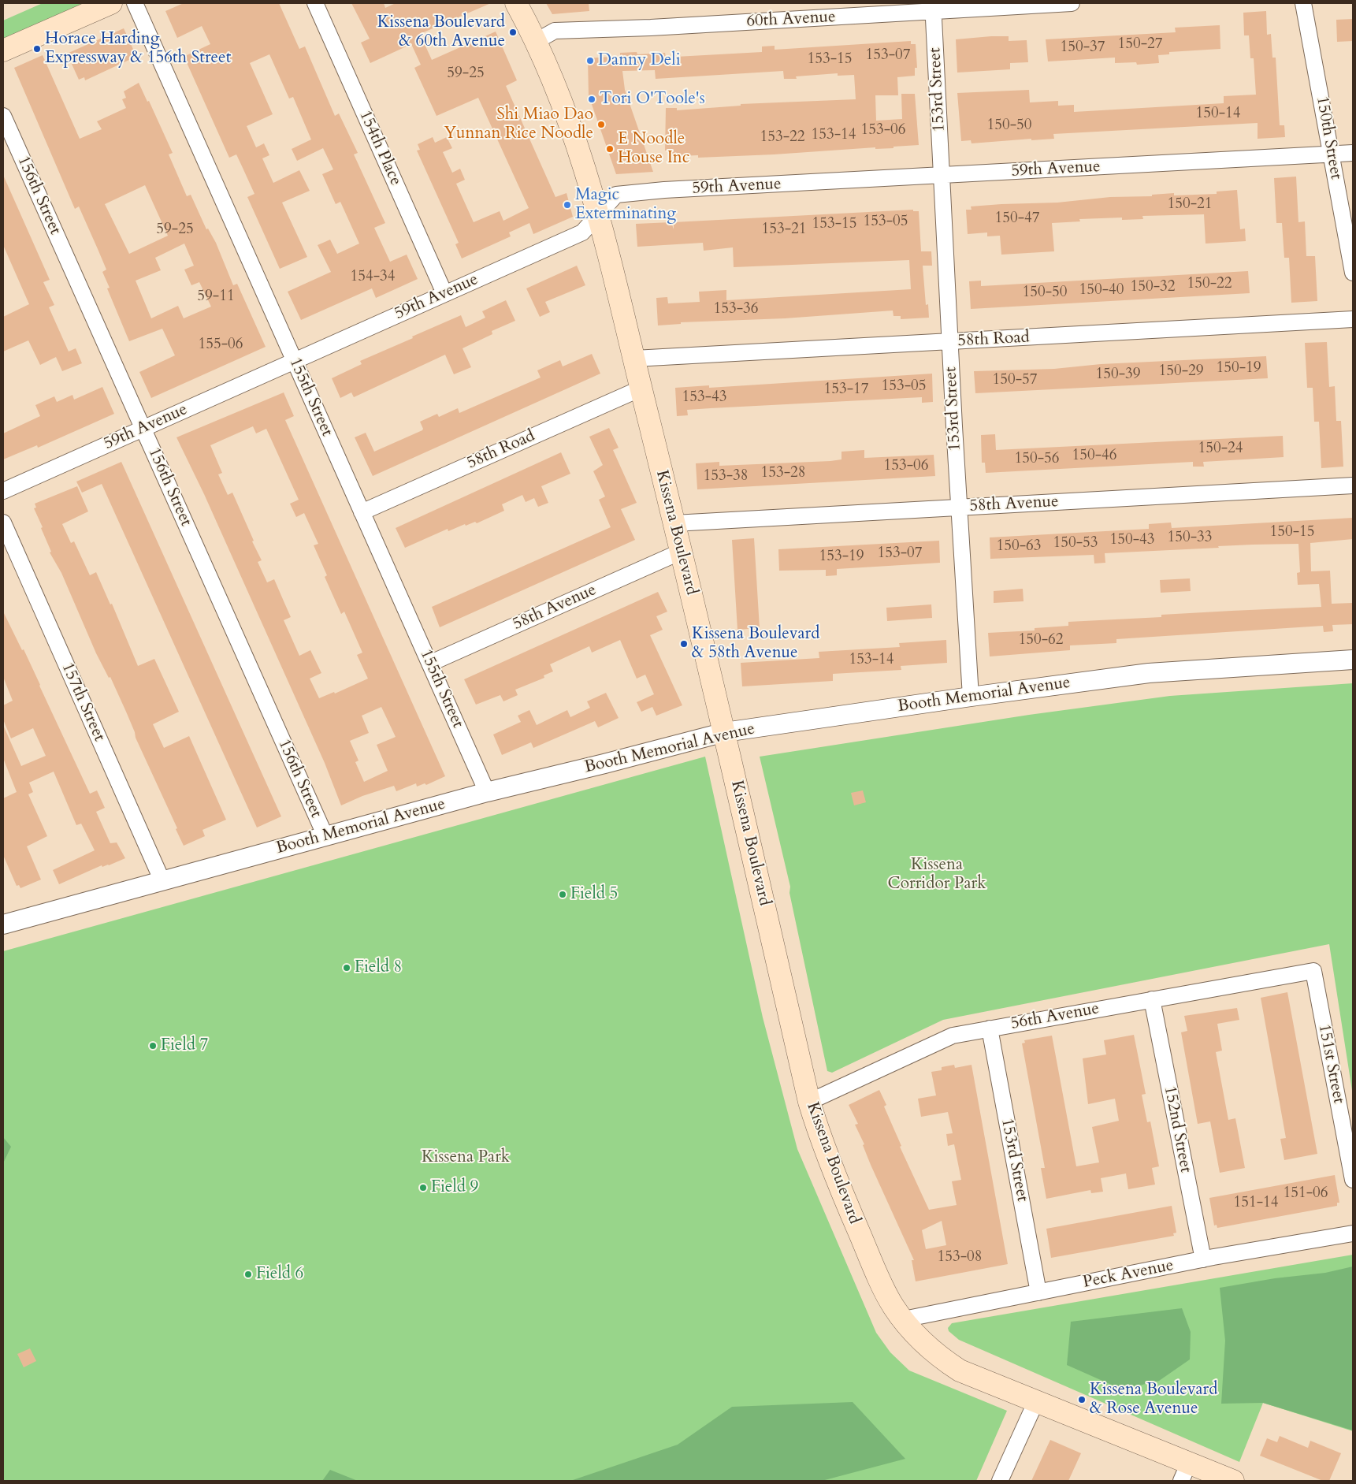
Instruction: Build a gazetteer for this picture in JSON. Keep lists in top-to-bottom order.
{
  "streets": {
    "main road": ["Kissena Boulevard"],
    "street": [
      "60th Avenue",
      "153rd Street",
      "150th Street",
      "154th Place",
      "59th Avenue",
      "156th Street",
      "58th Road",
      "155th Street",
      "58th Avenue",
      "Booth Memorial Avenue",
      "157th Street",
      "56th Avenue",
      "151st Street",
      "152nd Street",
      "Peck Avenue"
    ]
  },
  "crossings": [
    ["60th Avenue", "153rd Street"],
    ["60th Avenue", "Kissena Boulevard"],
    ["153rd Street", "59th Avenue"],
    ["153rd Street", "58th Road"],
    ["153rd Street", "58th Avenue"],
    ["153rd Street", "Booth Memorial Avenue"],
    ["153rd Street", "56th Avenue"],
    ["153rd Street", "Peck Avenue"],
    ["150th Street", "59th Avenue"],
    ["154th Place", "59th Avenue"],
    ["59th Avenue", "156th Street"],
    ["59th Avenue", "155th Street"],
    ["59th Avenue", "Kissena Boulevard"],
    ["156th Street", "Booth Memorial Avenue"],
    ["58th Road", "155th Street"],
    ["58th Road", "Kissena Boulevard"],
    ["155th Street", "58th Avenue"],
    ["155th Street", "Booth Memorial Avenue"],
    ["58th Avenue", "Kissena Boulevard"],
    ["Kissena Boulevard", "Booth Memorial Avenue"],
    ["Kissena Boulevard", "56th Avenue"],
    ["Kissena Boulevard", "Peck Avenue"],
    ["Booth Memorial Avenue", "157th Street"],
    ["56th Avenue", "151st Street"],
    ["56th Avenue", "152nd Street"],
    ["152nd Street", "Peck Avenue"]
  ],
  "parks": ["Kissena Corridor Park", "Kissena Park"],
  "places": [
    "Kissena Boulevard & 60th Avenue",
    "Horace Harding Expressway & 156th Street",
    "Danny Deli",
    "Tori O'Toole's",
    "Shi Miao Dao Yunnan Rice Noodle",
    "E Noodle House Inc",
    "Magic Exterminating",
    "Kissena Boulevard & 58th Avenue",
    "Field 5",
    "Field 8",
    "Field 7",
    "Field 9",
    "Field 6",
    "Kissena Boulevard & Rose Avenue"
  ],
  "house_numbers": [
    "150-27",
    "150-37",
    "153-07",
    "153-15",
    "59-25",
    "150-14",
    "150-50",
    "153-06",
    "153-14",
    "153-22",
    "150-21",
    "150-47",
    "153-05",
    "153-15",
    "59-25",
    "153-21",
    "154-34",
    "150-22",
    "150-32",
    "150-40",
    "150-50",
    "59-11",
    "153-36",
    "155-06",
    "150-19",
    "150-29",
    "150-39",
    "150-57",
    "153-05",
    "153-17",
    "153-43",
    "150-24",
    "150-46",
    "150-56",
    "153-06",
    "153-28",
    "153-38",
    "150-15",
    "150-33",
    "150-43",
    "150-53",
    "150-63",
    "153-07",
    "153-19",
    "150-62",
    "153-14",
    "151-06",
    "151-14",
    "153-08"
  ]
}
